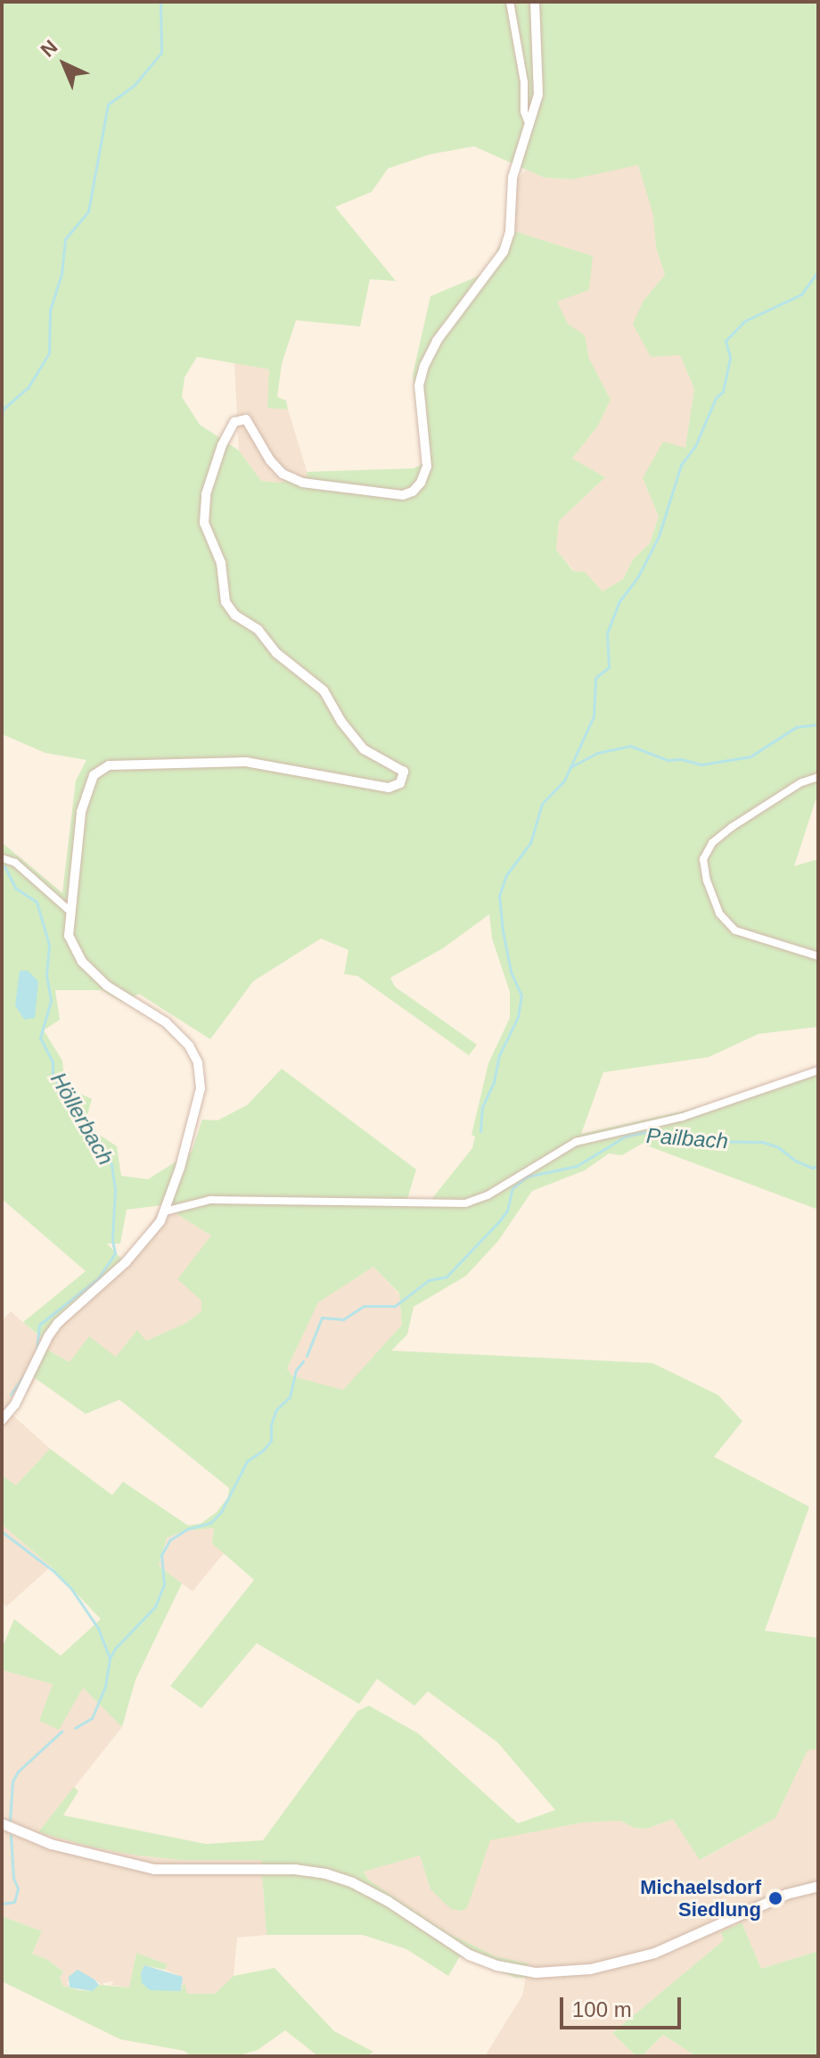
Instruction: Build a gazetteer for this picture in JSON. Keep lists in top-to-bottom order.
{
  "water": ["Höllerbach", "Pailbach"],
  "places": ["Michaelsdorf Siedlung"],
  "scale_bar": "100 m",
  "north": "top left"
}
